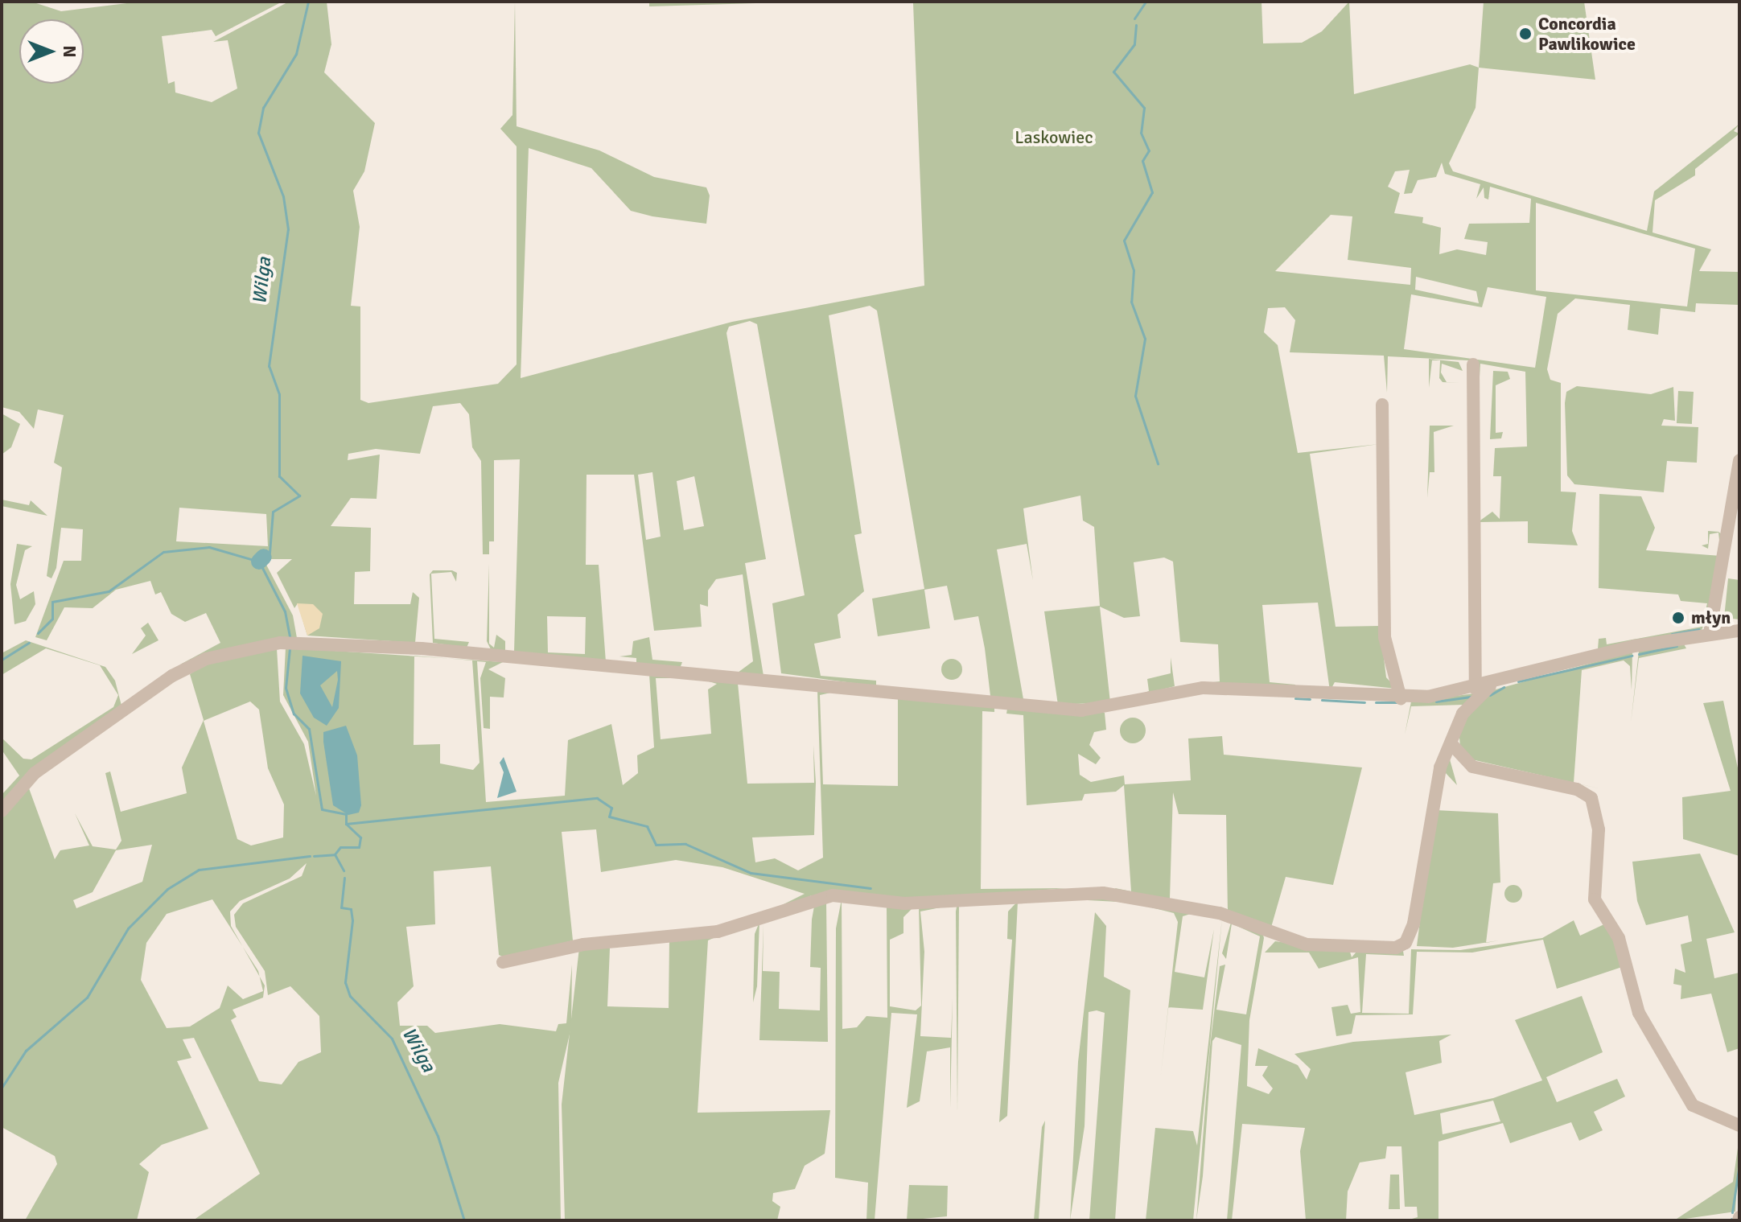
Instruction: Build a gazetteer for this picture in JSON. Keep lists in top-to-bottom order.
{
  "water": ["Wilga"],
  "parks": ["Laskowiec"],
  "places": ["Concordia Pawlikowice", "młyn"],
  "north": "right"
}
